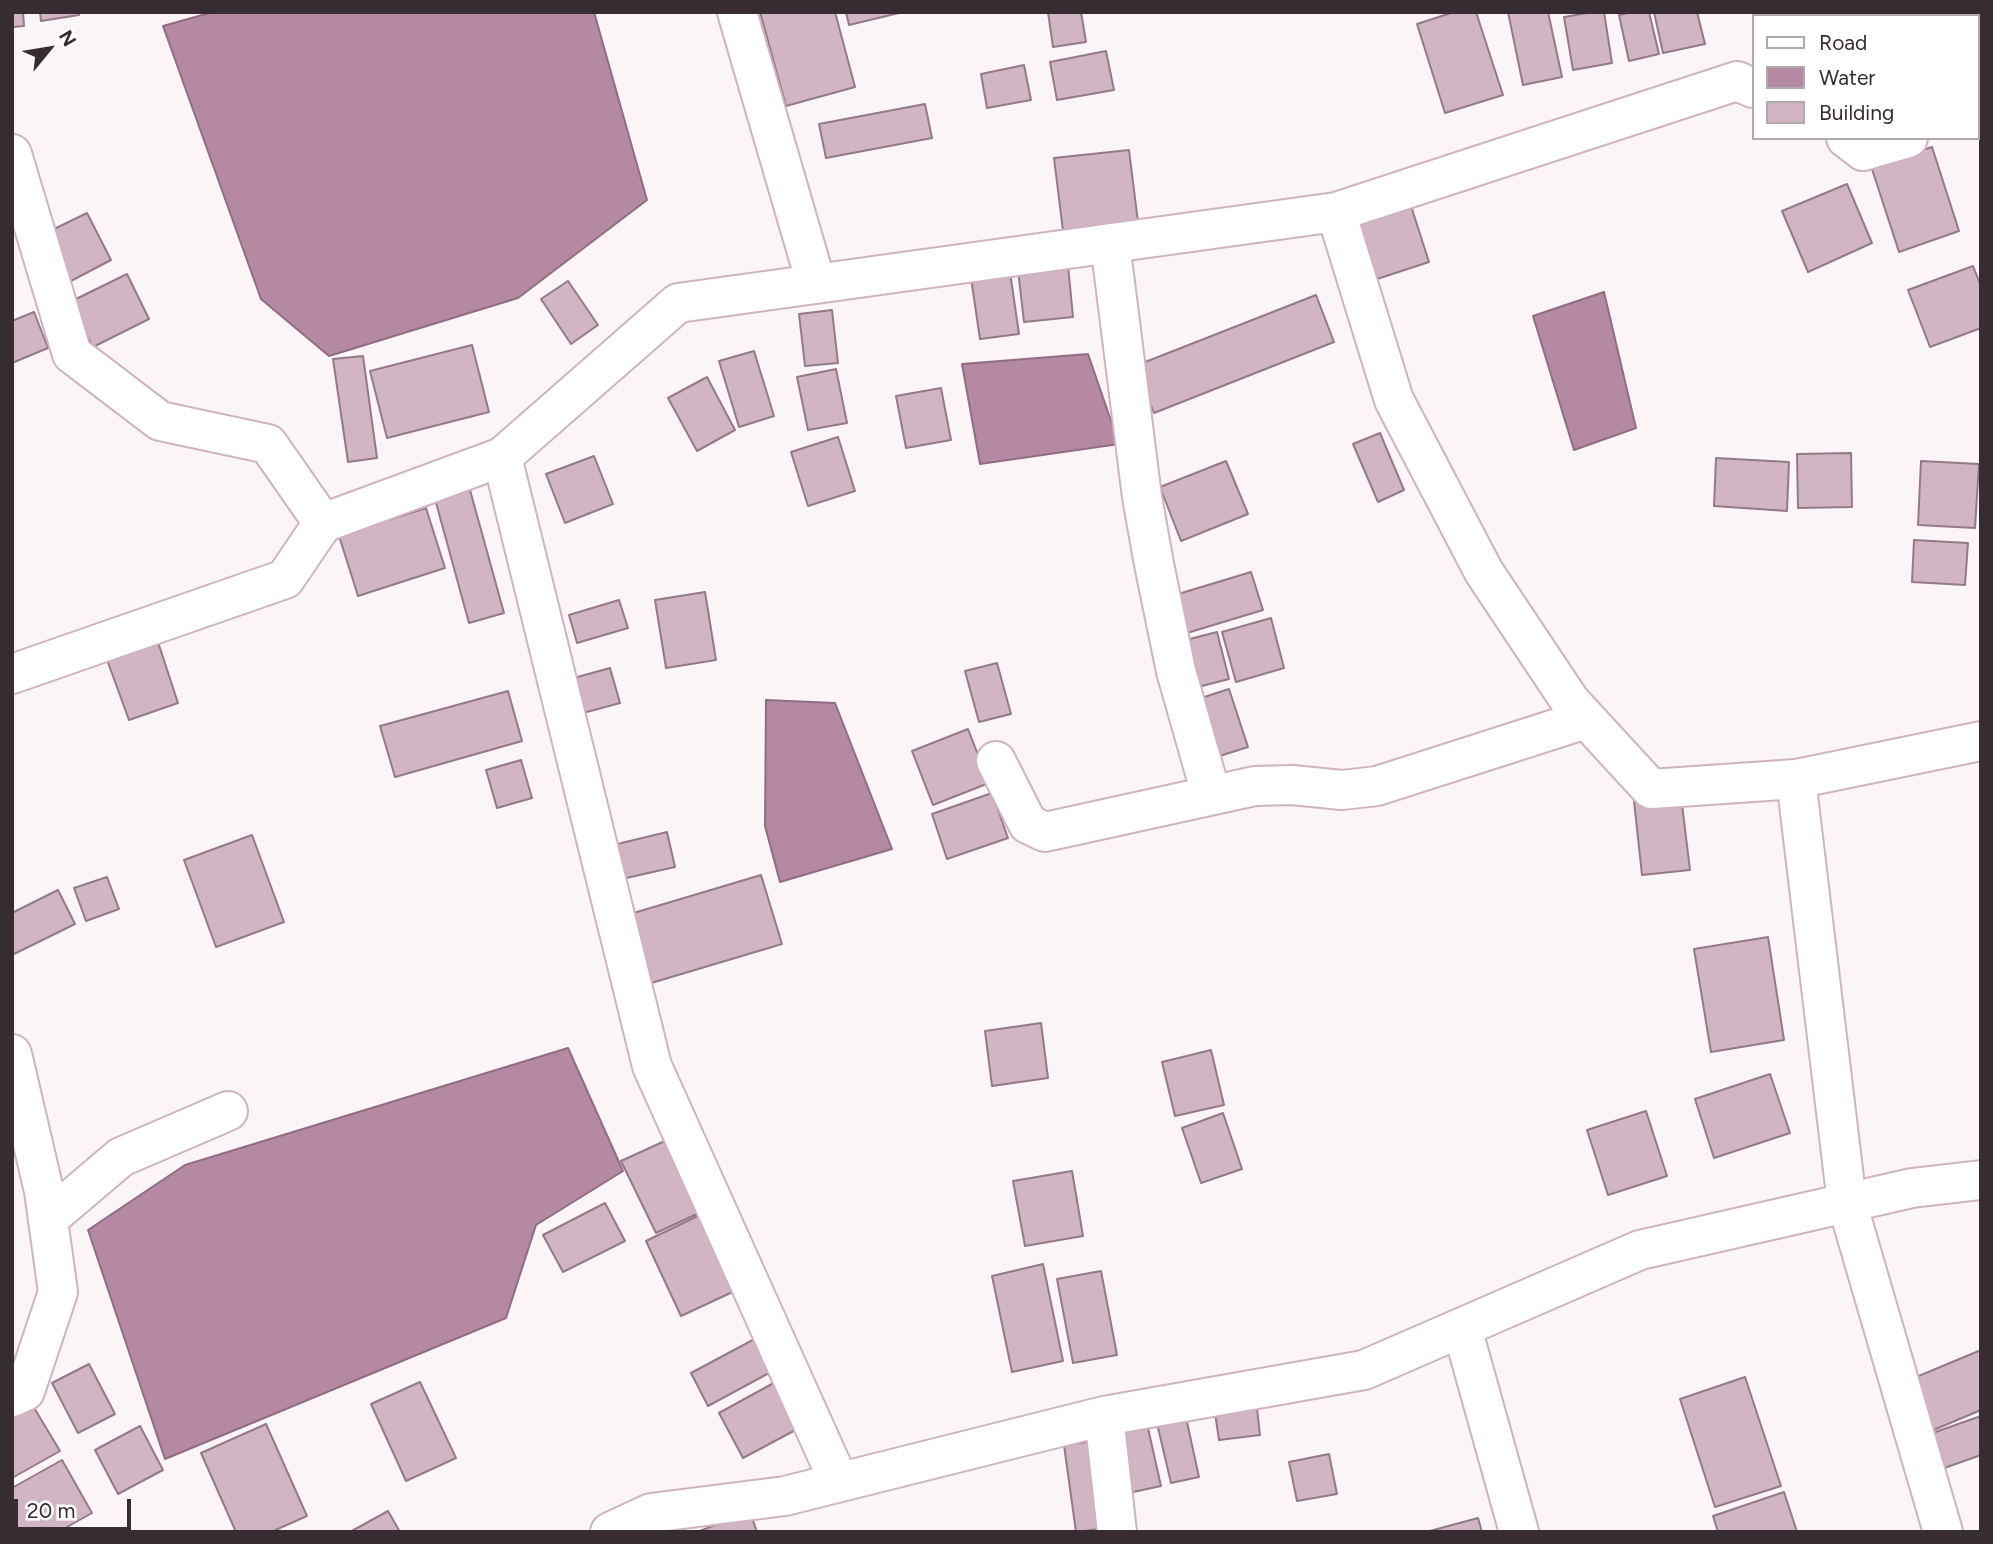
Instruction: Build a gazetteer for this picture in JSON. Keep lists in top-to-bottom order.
{
  "legend": ["Road", "Water", "Building"],
  "scale_bar": "20 m",
  "north": "top right"
}
